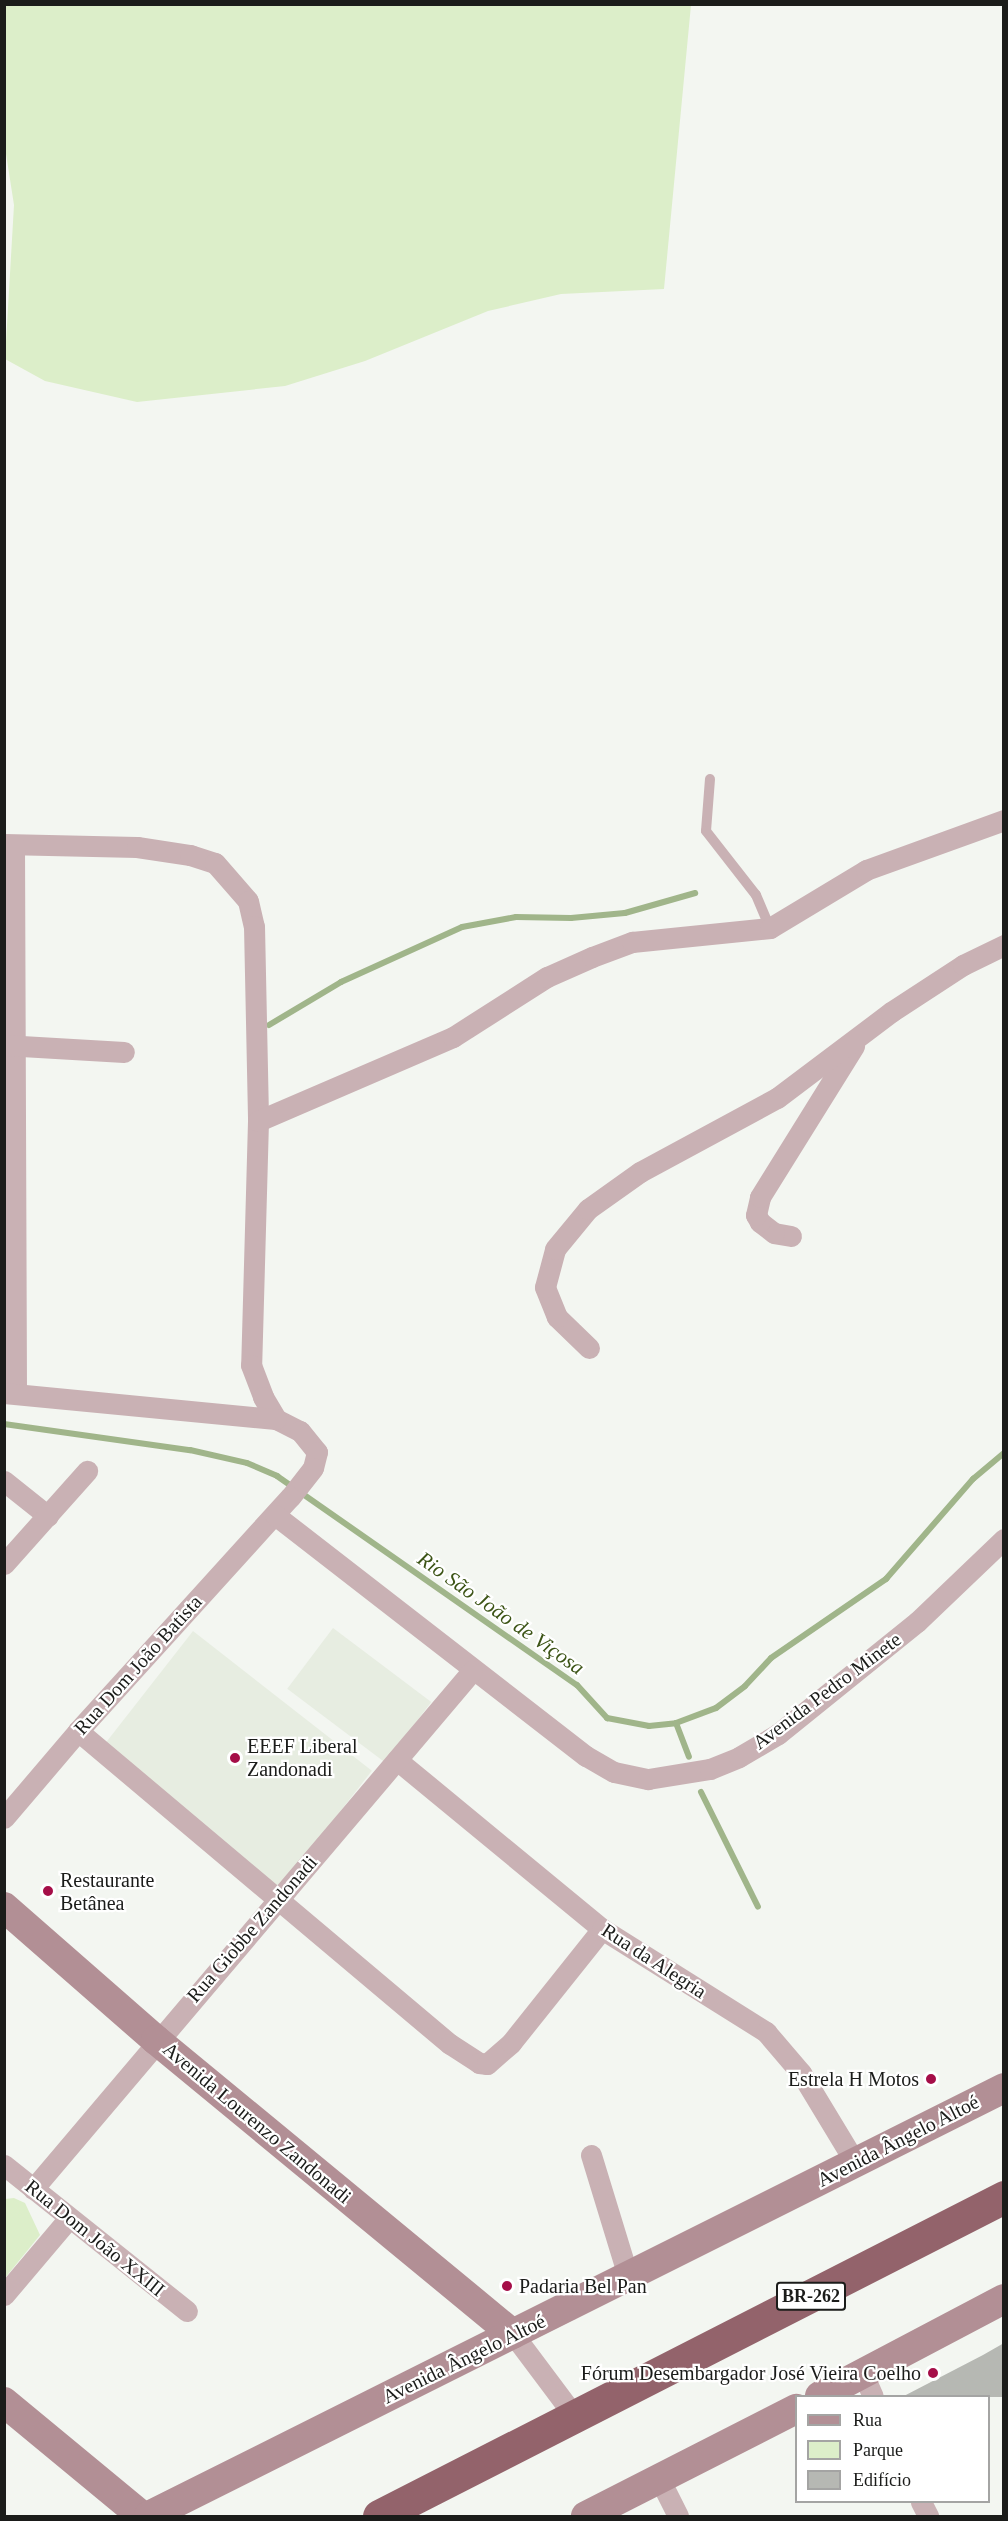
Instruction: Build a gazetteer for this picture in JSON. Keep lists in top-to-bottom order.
{
  "streets": {
    "highway": ["BR-262"],
    "street": [
      "Rua Dom João Batista",
      "Avenida Pedro Minete",
      "Rua Giobbe Zandonadi",
      "Rua da Alegria",
      "Avenida Lourenzo Zandonadi",
      "Avenida Ângelo Altoé",
      "Rua Dom João XXIII"
    ]
  },
  "crossings": [
    ["Rua Dom João Batista", "Avenida Pedro Minete"],
    ["Avenida Pedro Minete", "Rua Giobbe Zandonadi"],
    ["Rua Giobbe Zandonadi", "Rua da Alegria"],
    ["Rua Giobbe Zandonadi", "Avenida Lourenzo Zandonadi"],
    ["Rua Giobbe Zandonadi", "Rua Dom João XXIII"],
    ["Rua da Alegria", "Avenida Ângelo Altoé"],
    ["Avenida Lourenzo Zandonadi", "Avenida Ângelo Altoé"]
  ],
  "water": ["Rio São João de Viçosa"],
  "places": [
    "EEEF Liberal Zandonadi",
    "Restaurante Betânea",
    "Estrela H Motos",
    "Padaria Bel Pan",
    "Fórum Desembargador José Vieira Coelho"
  ],
  "legend": ["Rua", "Parque", "Edifício"]
}
